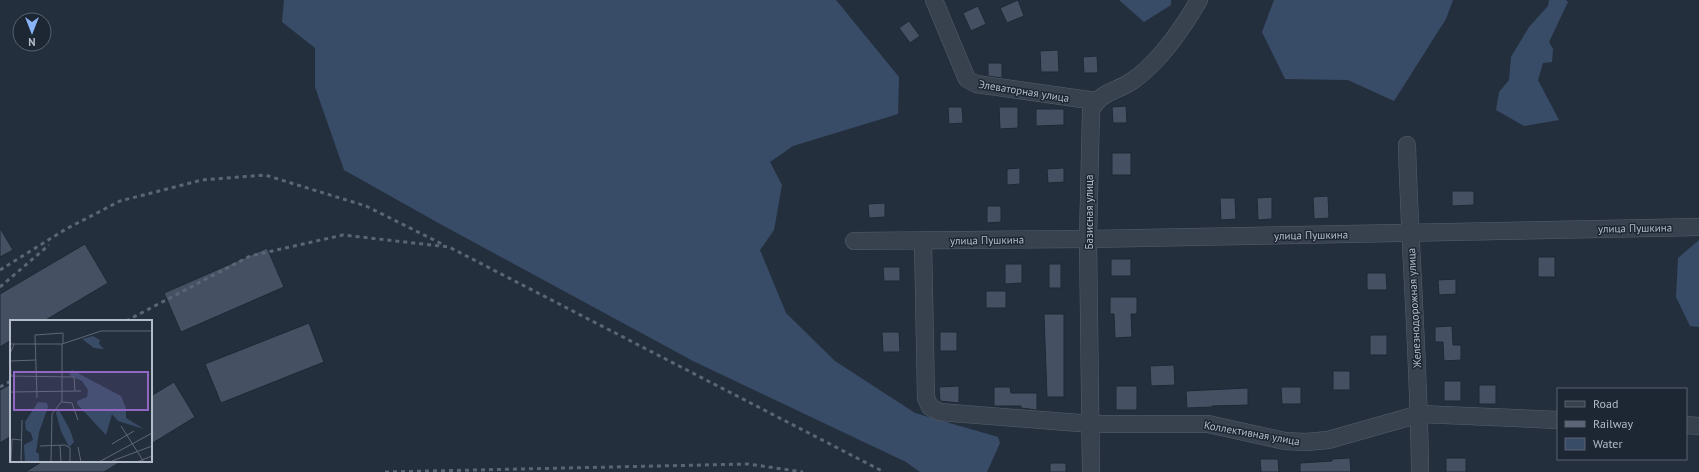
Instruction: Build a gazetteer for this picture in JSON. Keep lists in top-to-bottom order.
{
  "streets": {
    "street": [
      "Элеваторная улица",
      "Базисная улица",
      "улица Пушкина",
      "Железнодорожная улица",
      "Коллективная улица"
    ]
  },
  "crossings": [
    ["Элеваторная улица", "Базисная улица"],
    ["Базисная улица", "улица Пушкина"],
    ["Базисная улица", "Коллективная улица"],
    ["улица Пушкина", "Железнодорожная улица"],
    ["улица Пушкина", "Коллективная улица"],
    ["Железнодорожная улица", "Коллективная улица"]
  ],
  "legend": ["Road", "Railway", "Water"],
  "north": "bottom"
}
